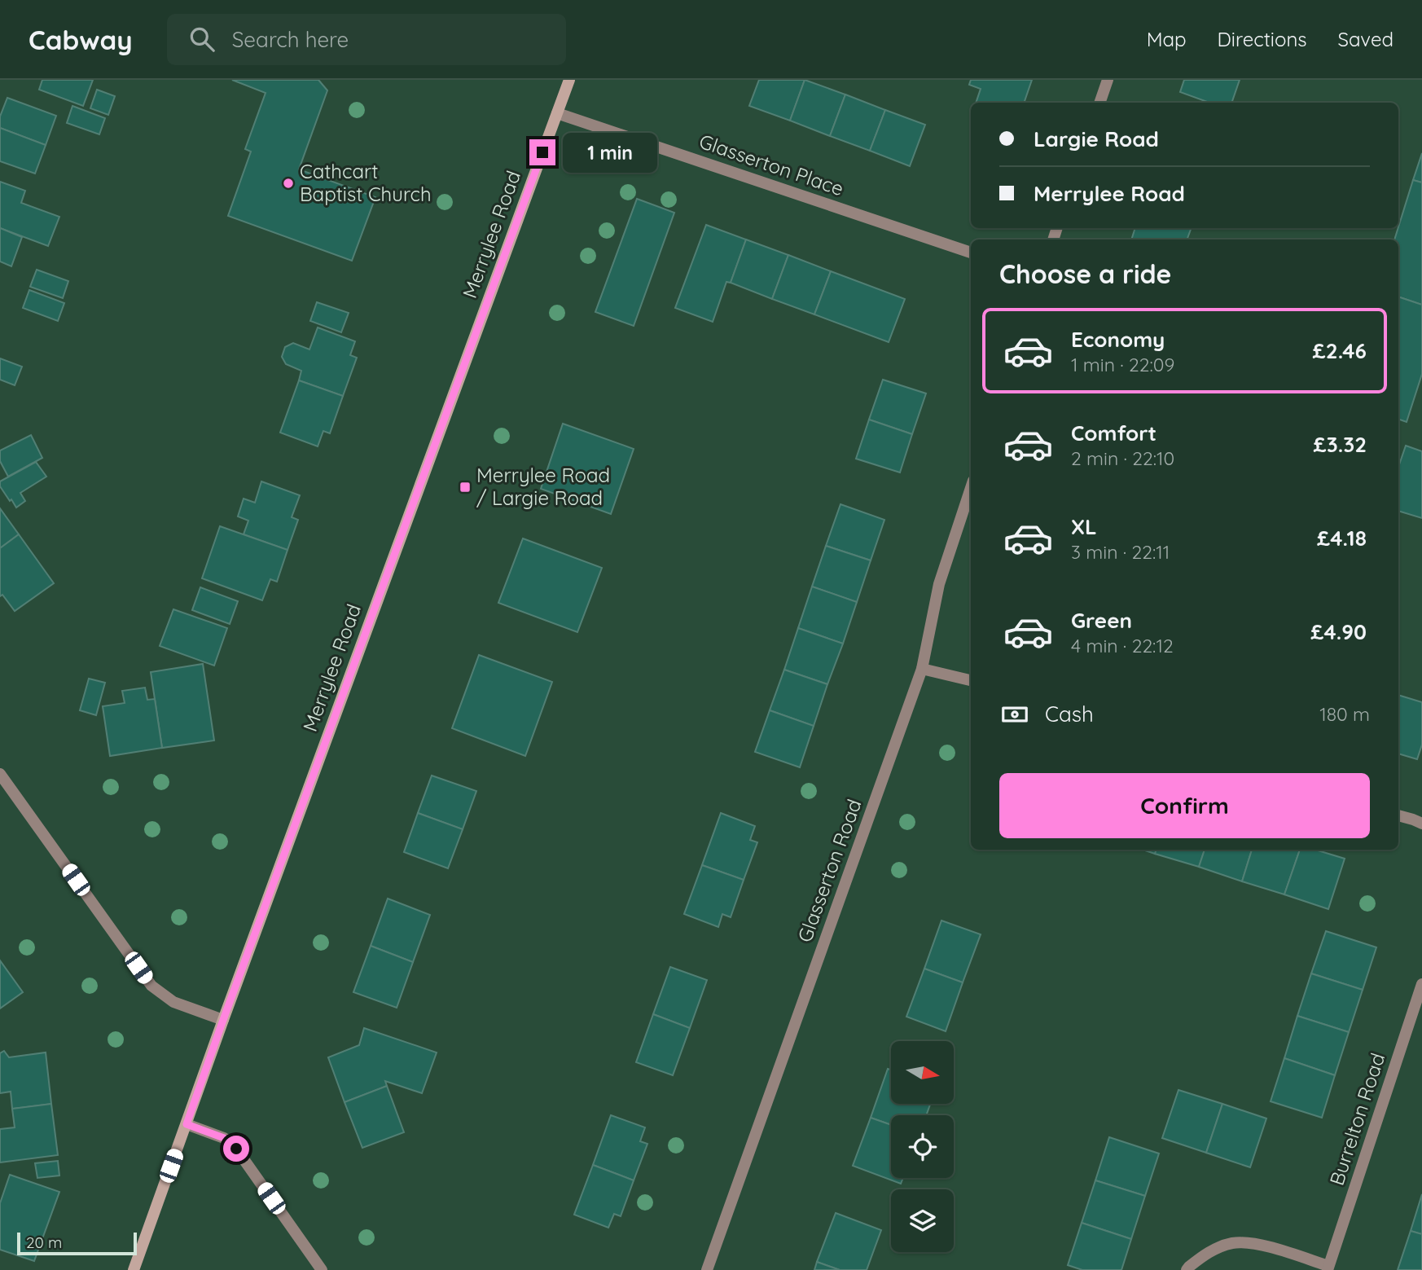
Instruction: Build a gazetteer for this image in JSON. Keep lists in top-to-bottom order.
{
  "streets": {
    "main road": ["Merrylee Road"],
    "street": ["Glasserton Place", "Glasserton Road", "Burrelton Road"]
  },
  "crossings": [
    ["Glasserton Place", "Merrylee Road"]
  ],
  "places": {
    "other": ["Cathcart Baptist Church"],
    "transit": ["Merrylee Road / Largie Road"]
  },
  "scale_bar": "20 m",
  "north": "right",
  "page": {
    "header": "Cabway",
    "search": "Search here",
    "nav": ["Map", "Directions", "Saved"],
    "banner": ["Largie Road", "Merrylee Road"],
    "bubble": "1 min",
    "heading": "Choose a ride",
    "list": [
      {
        "name": "Economy",
        "note": "1 min · 22:09",
        "value": "£2.46"
      },
      {
        "name": "Comfort",
        "note": "2 min · 22:10",
        "value": "£3.32"
      },
      {
        "name": "XL",
        "note": "3 min · 22:11",
        "value": "£4.18"
      },
      {
        "name": "Green",
        "note": "4 min · 22:12",
        "value": "£4.90"
      }
    ],
    "pay": ["Cash", "180 m"],
    "buttons": "Confirm",
    "scale": "20 m"
  }
}
